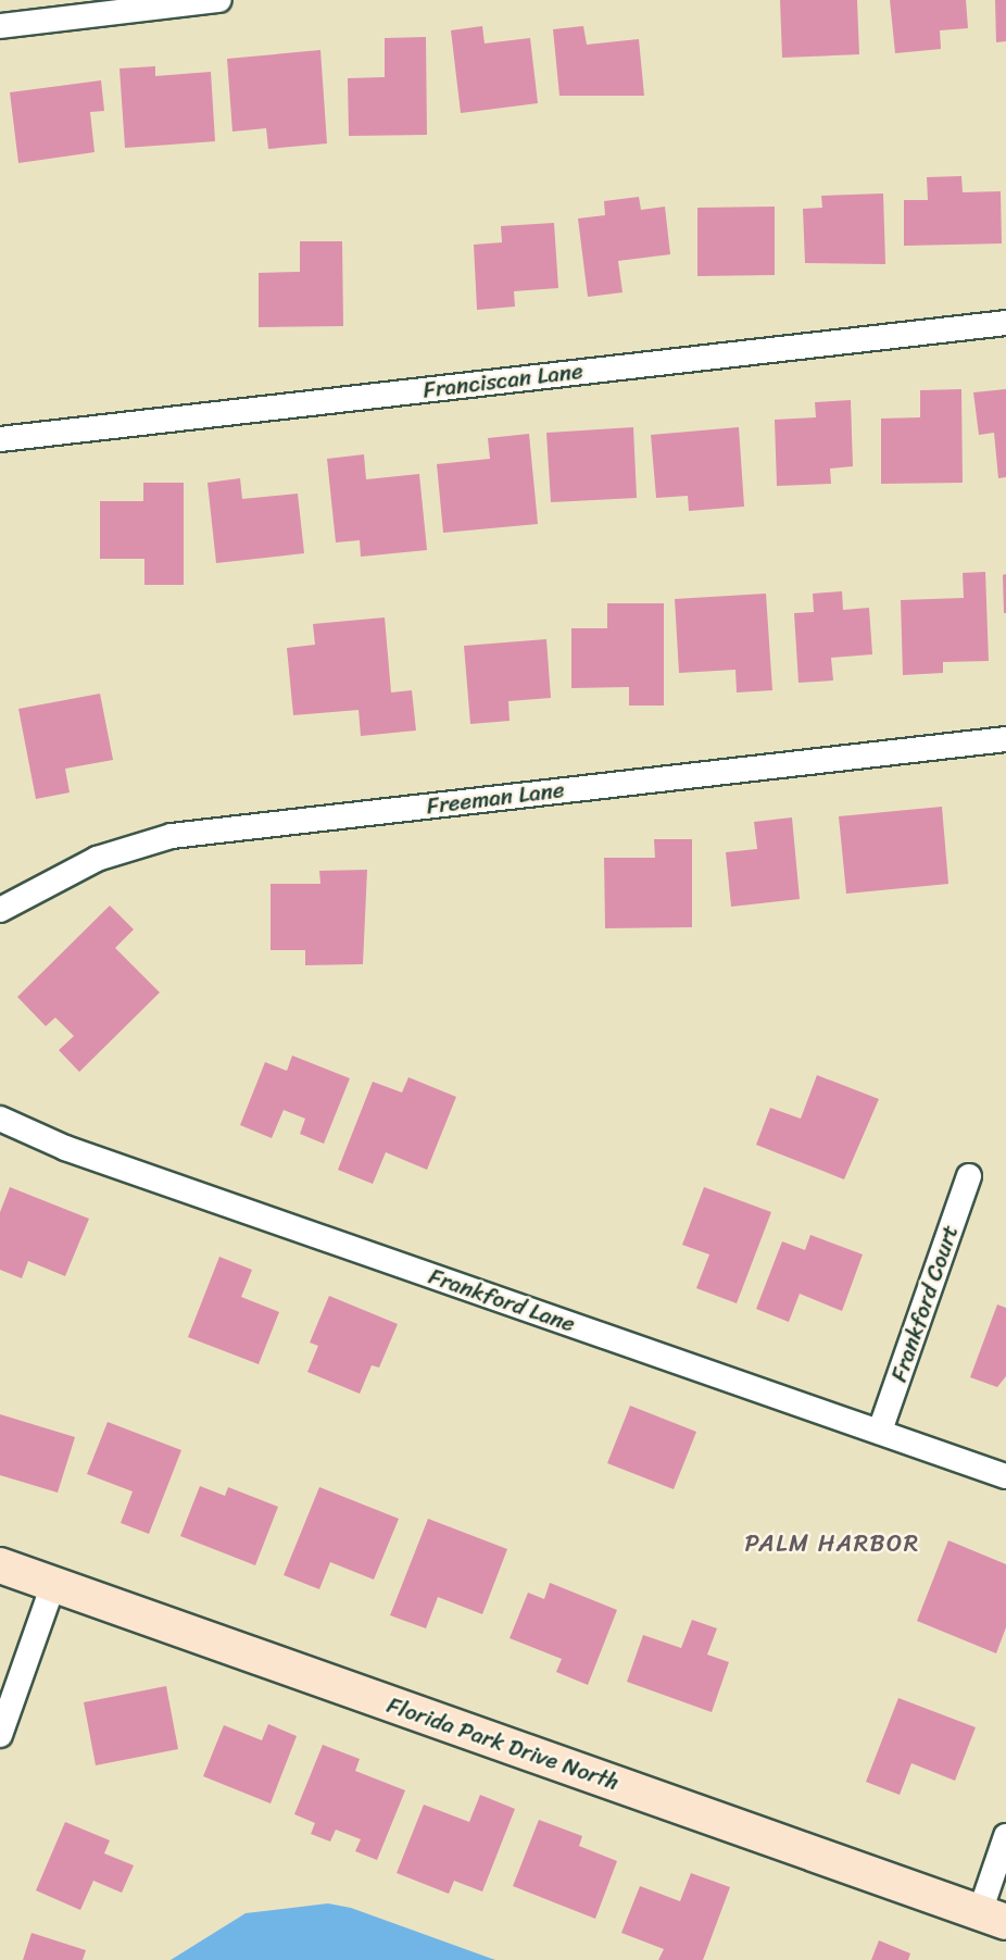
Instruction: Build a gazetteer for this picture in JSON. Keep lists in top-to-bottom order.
{
  "streets": {
    "street": [
      "Franciscan Lane",
      "Freeman Lane",
      "Frankford Lane",
      "Frankford Court",
      "Florida Park Drive North"
    ]
  },
  "crossings": [
    ["Frankford Lane", "Frankford Court"]
  ],
  "districts": ["PALM HARBOR"]
}
